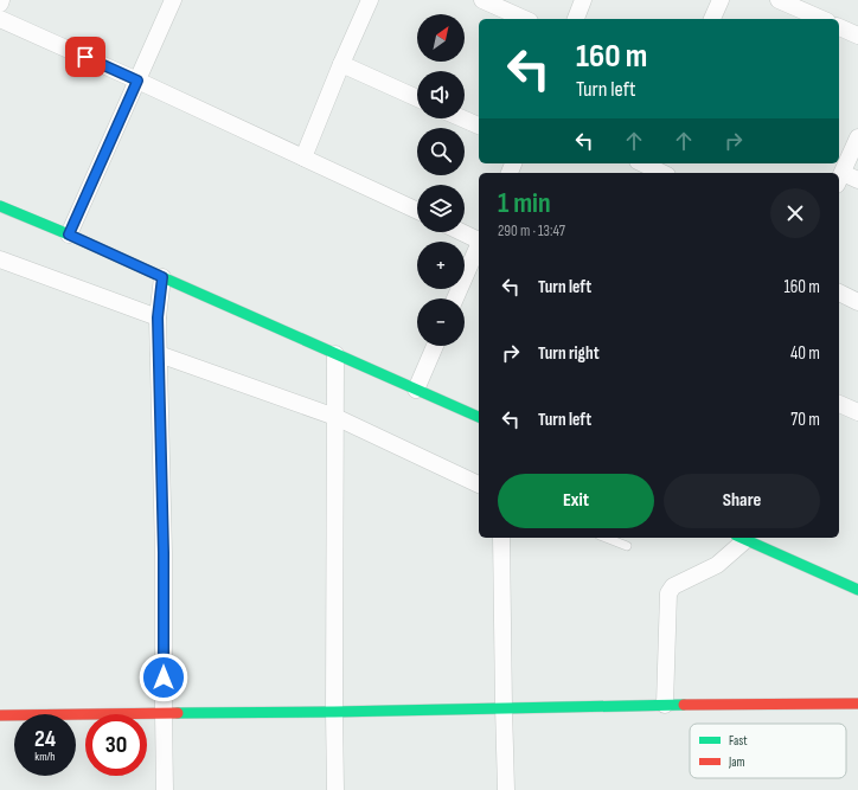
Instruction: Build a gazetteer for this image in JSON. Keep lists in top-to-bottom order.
{
  "legend": ["Fast", "Jam"],
  "north": "top right",
  "page": {
    "map_buttons": ["+", "−"],
    "turn": ["160 m", "Turn left"],
    "heading": ["1 min", "290 m · 13:47"],
    "list": [
      {
        "name": "Turn left",
        "value": "160 m"
      },
      {
        "name": "Turn right",
        "value": "40 m"
      },
      {
        "name": "Turn left",
        "value": "70 m"
      }
    ],
    "buttons": ["Exit", "Share"],
    "speed": "24 km/h",
    "limit": "30"
  }
}
